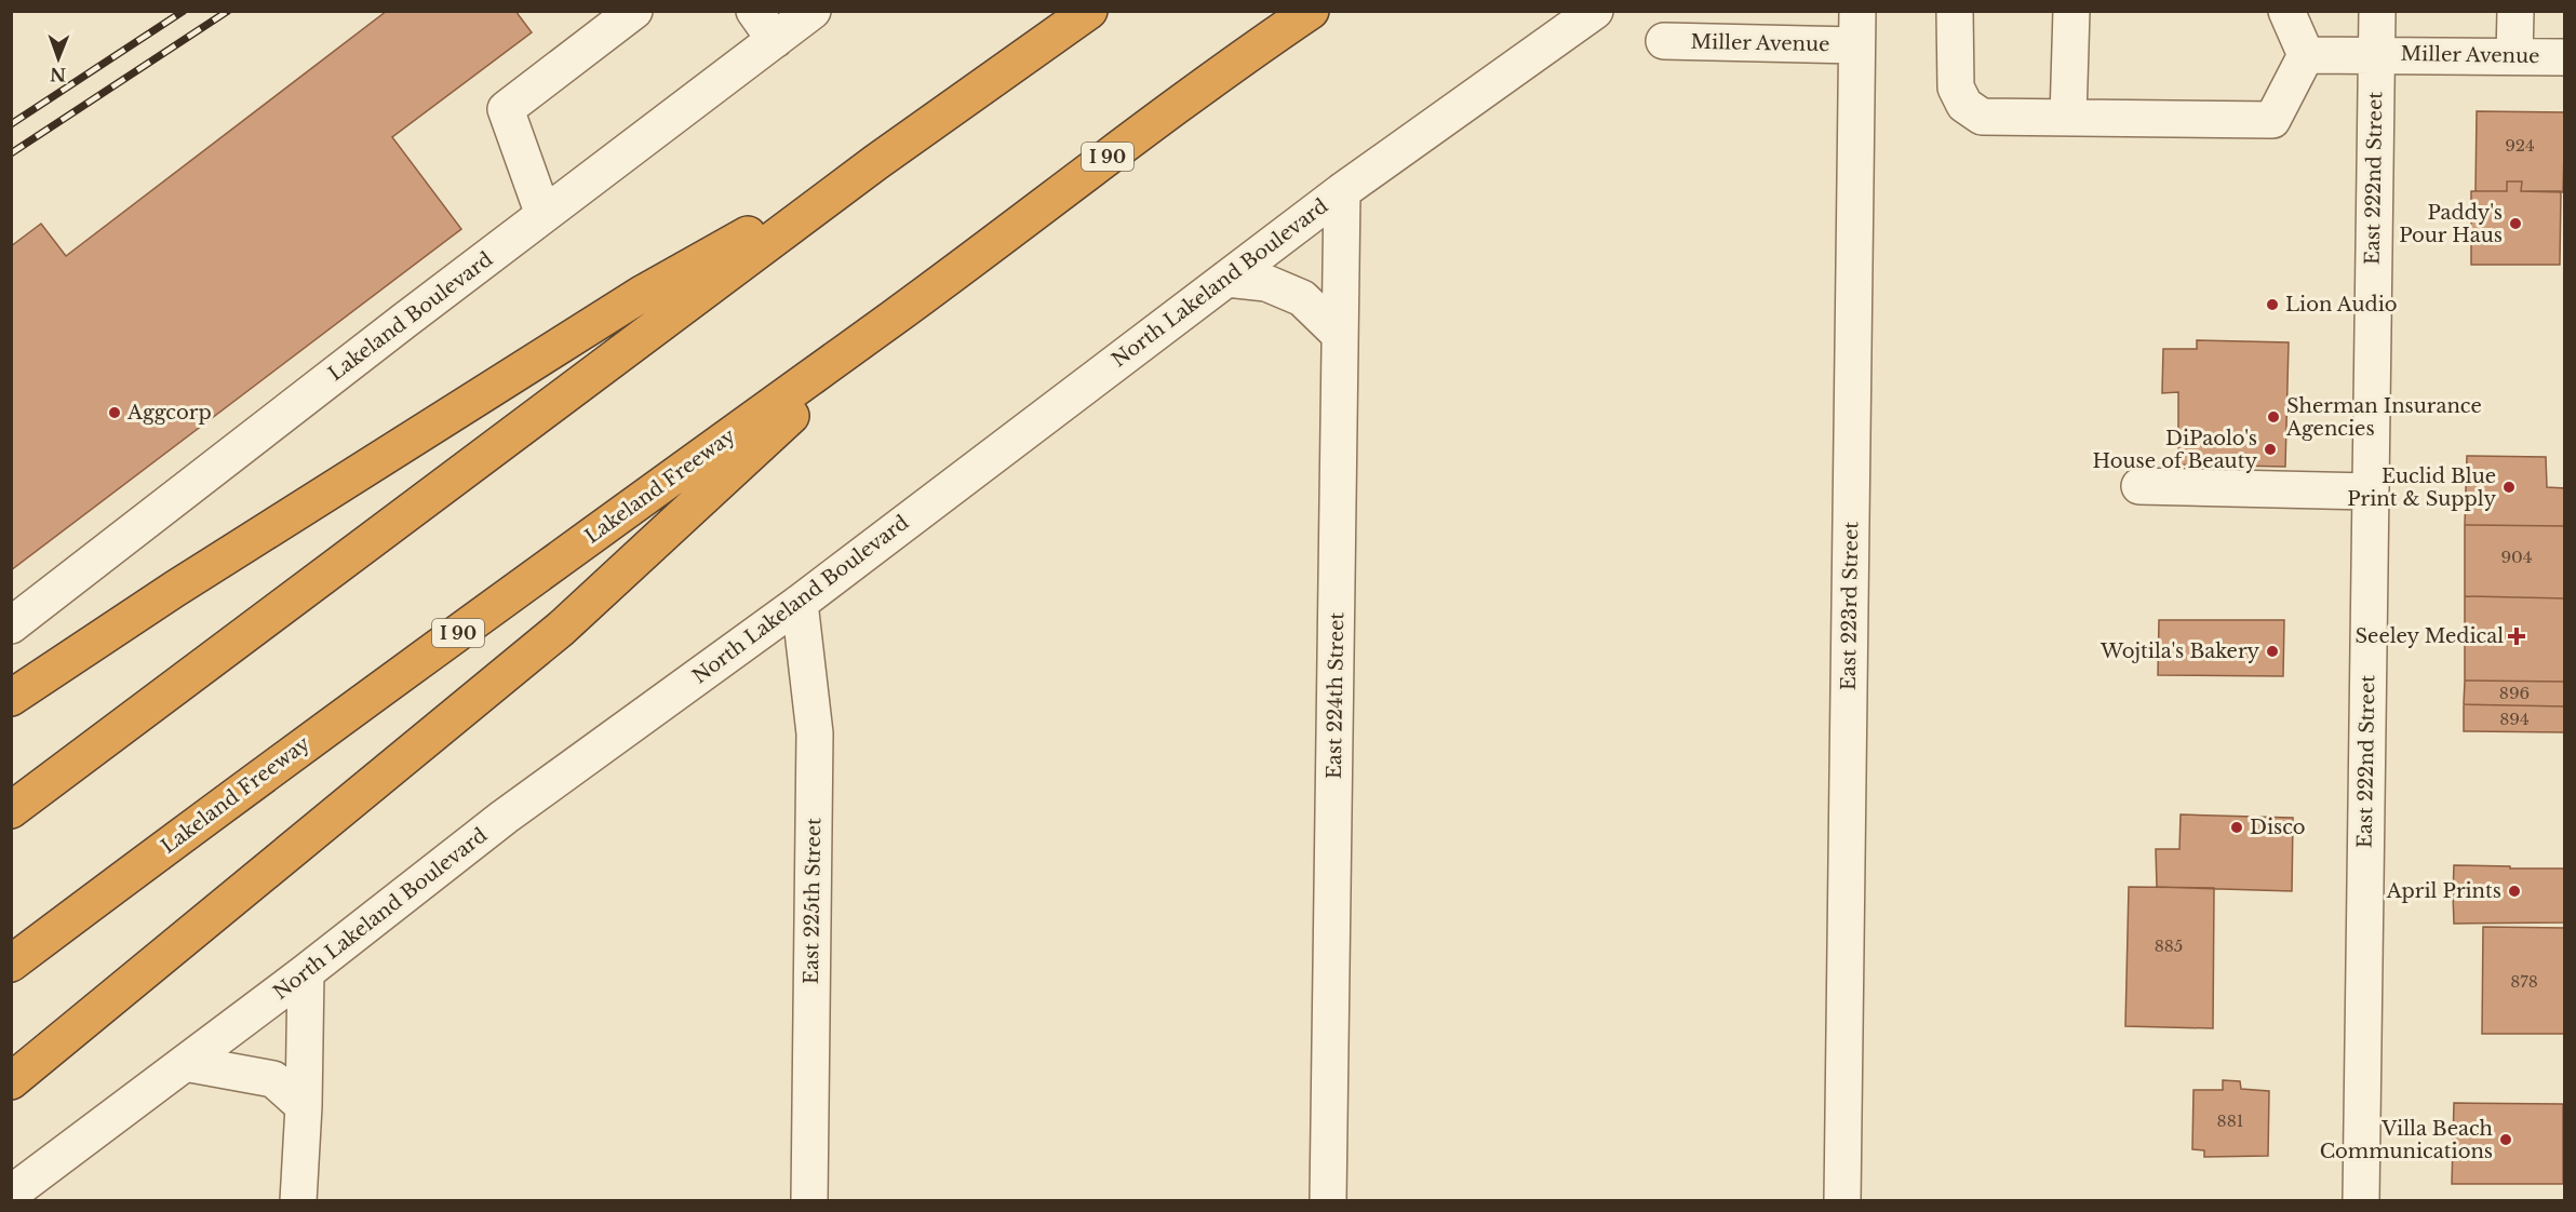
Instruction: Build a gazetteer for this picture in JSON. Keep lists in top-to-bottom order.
{
  "streets": {
    "highway": ["I 90", "Lakeland Freeway"],
    "street": [
      "Miller Avenue",
      "East 222nd Street",
      "North Lakeland Boulevard",
      "Lakeland Boulevard",
      "East 223rd Street",
      "East 224th Street",
      "East 225th Street"
    ]
  },
  "crossings": [
    ["Miller Avenue", "East 222nd Street"],
    ["Miller Avenue", "East 223rd Street"],
    ["North Lakeland Boulevard", "East 224th Street"],
    ["North Lakeland Boulevard", "East 225th Street"]
  ],
  "places": {
    "other": [
      "Paddy's Pour Haus",
      "Lion Audio",
      "Aggcorp",
      "Sherman Insurance Agencies",
      "DiPaolo's House of Beauty",
      "Euclid Blue Print & Supply",
      "Wojtila's Bakery",
      "Disco",
      "April Prints",
      "Villa Beach Communications"
    ],
    "health": ["Seeley Medical"]
  },
  "house_numbers": [
    "924",
    "904",
    "896",
    "894",
    "885",
    "878",
    "881"
  ],
  "north": "bottom"
}
